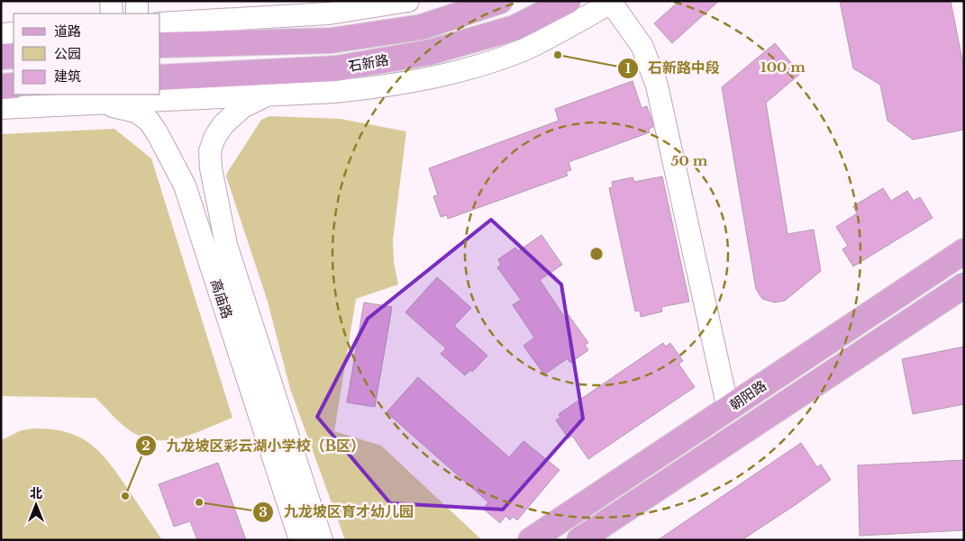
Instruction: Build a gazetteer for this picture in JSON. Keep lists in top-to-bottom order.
{
  "streets": {
    "main road": ["石新路", "朝阳路"],
    "street": ["高庙路"]
  },
  "places": ["石新路中段", "九龙坡区彩云湖小学校（B区）", "九龙坡区育才幼儿园"],
  "legend": ["道路", "公园", "建筑"],
  "north": "top",
  "rings": ["100 m", "50 m"]
}
